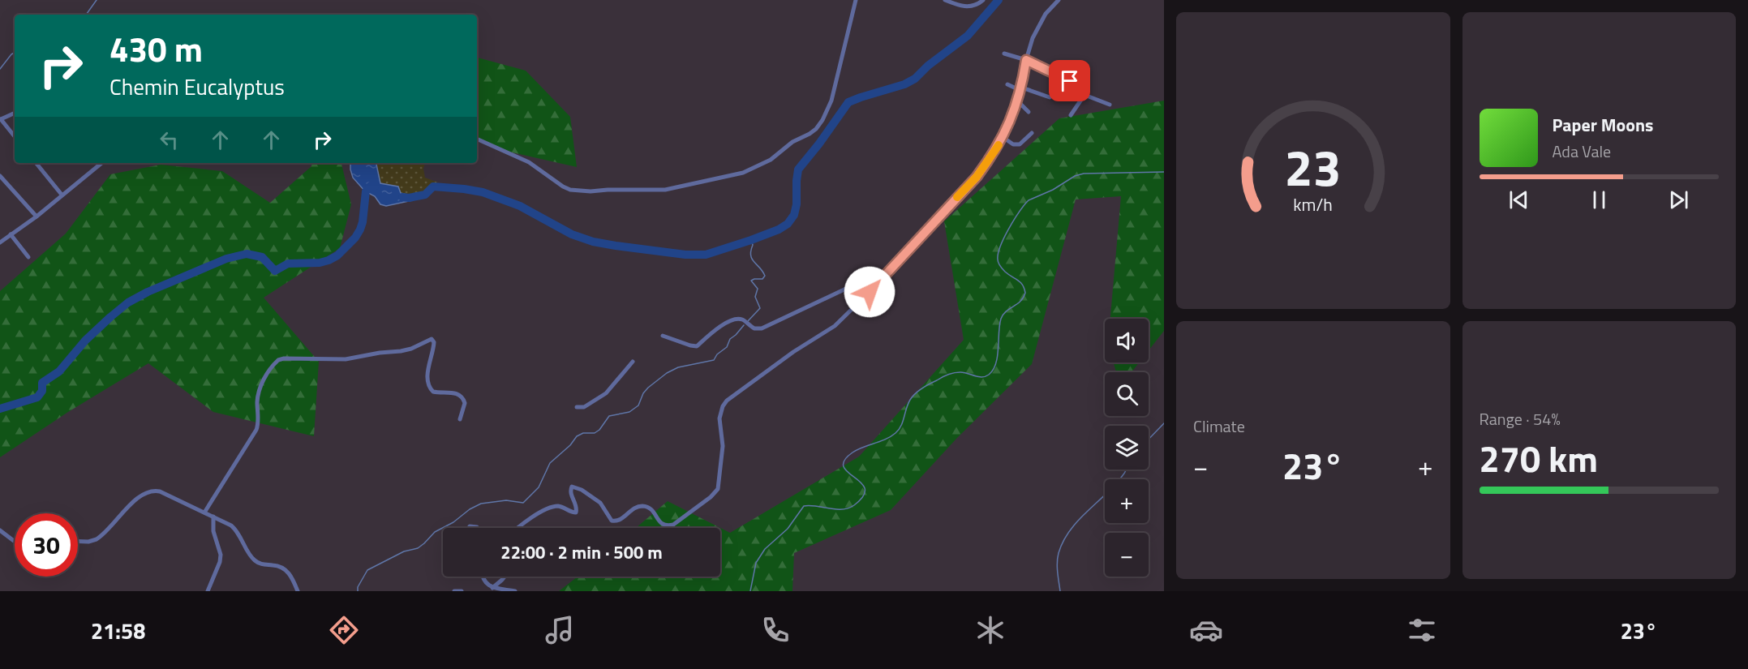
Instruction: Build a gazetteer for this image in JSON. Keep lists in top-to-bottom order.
{
  "page": {
    "turn": ["430 m", "Chemin Eucalyptus"],
    "song": ["Paper Moons", "Ada Vale"],
    "map_buttons": ["+", "−"],
    "tile": [
      "Climate",
      ["Range · 54%", "270 km"]
    ],
    "heat": ["−", "23°", "+"],
    "limit": "30",
    "trip": "22:00 · 2 min · 500 m",
    "tabs": ["21:58", "23°"],
    "gauge": ["23", "km/h"]
  }
}
